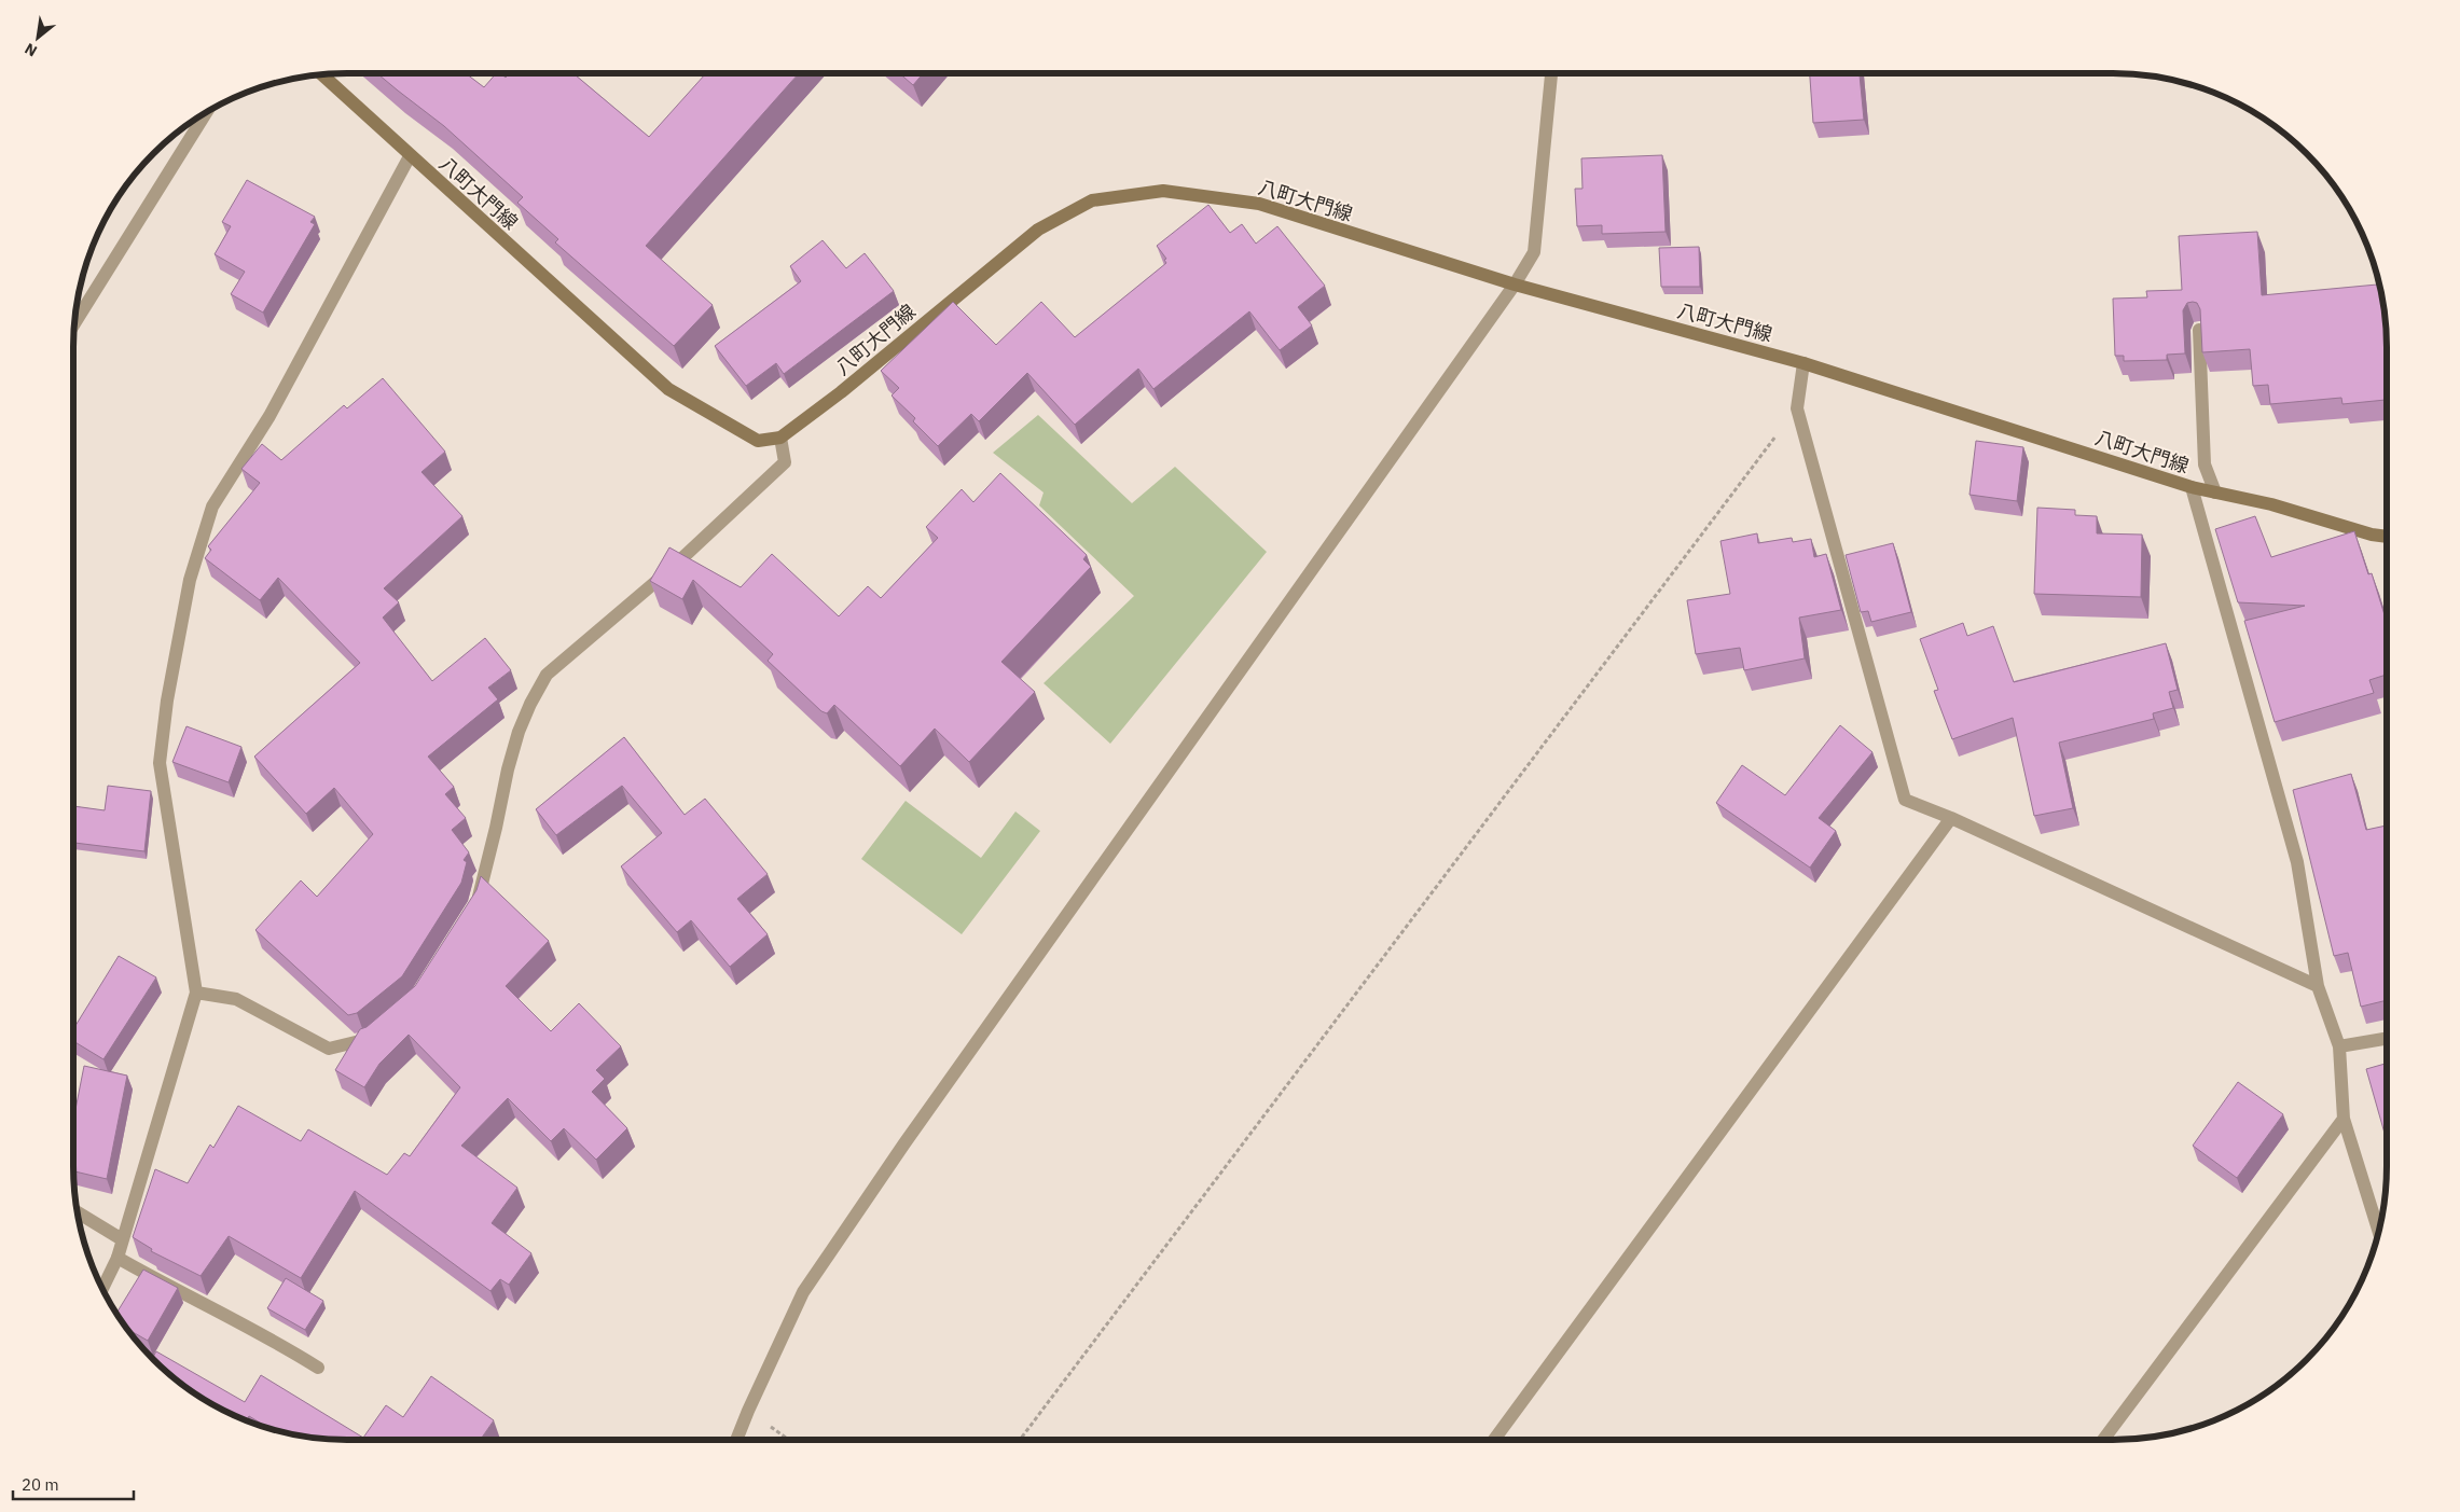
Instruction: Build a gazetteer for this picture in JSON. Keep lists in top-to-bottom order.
{
  "streets": {
    "main road": ["八町大門線"]
  },
  "scale_bar": "20 m",
  "north": "bottom left"
}
